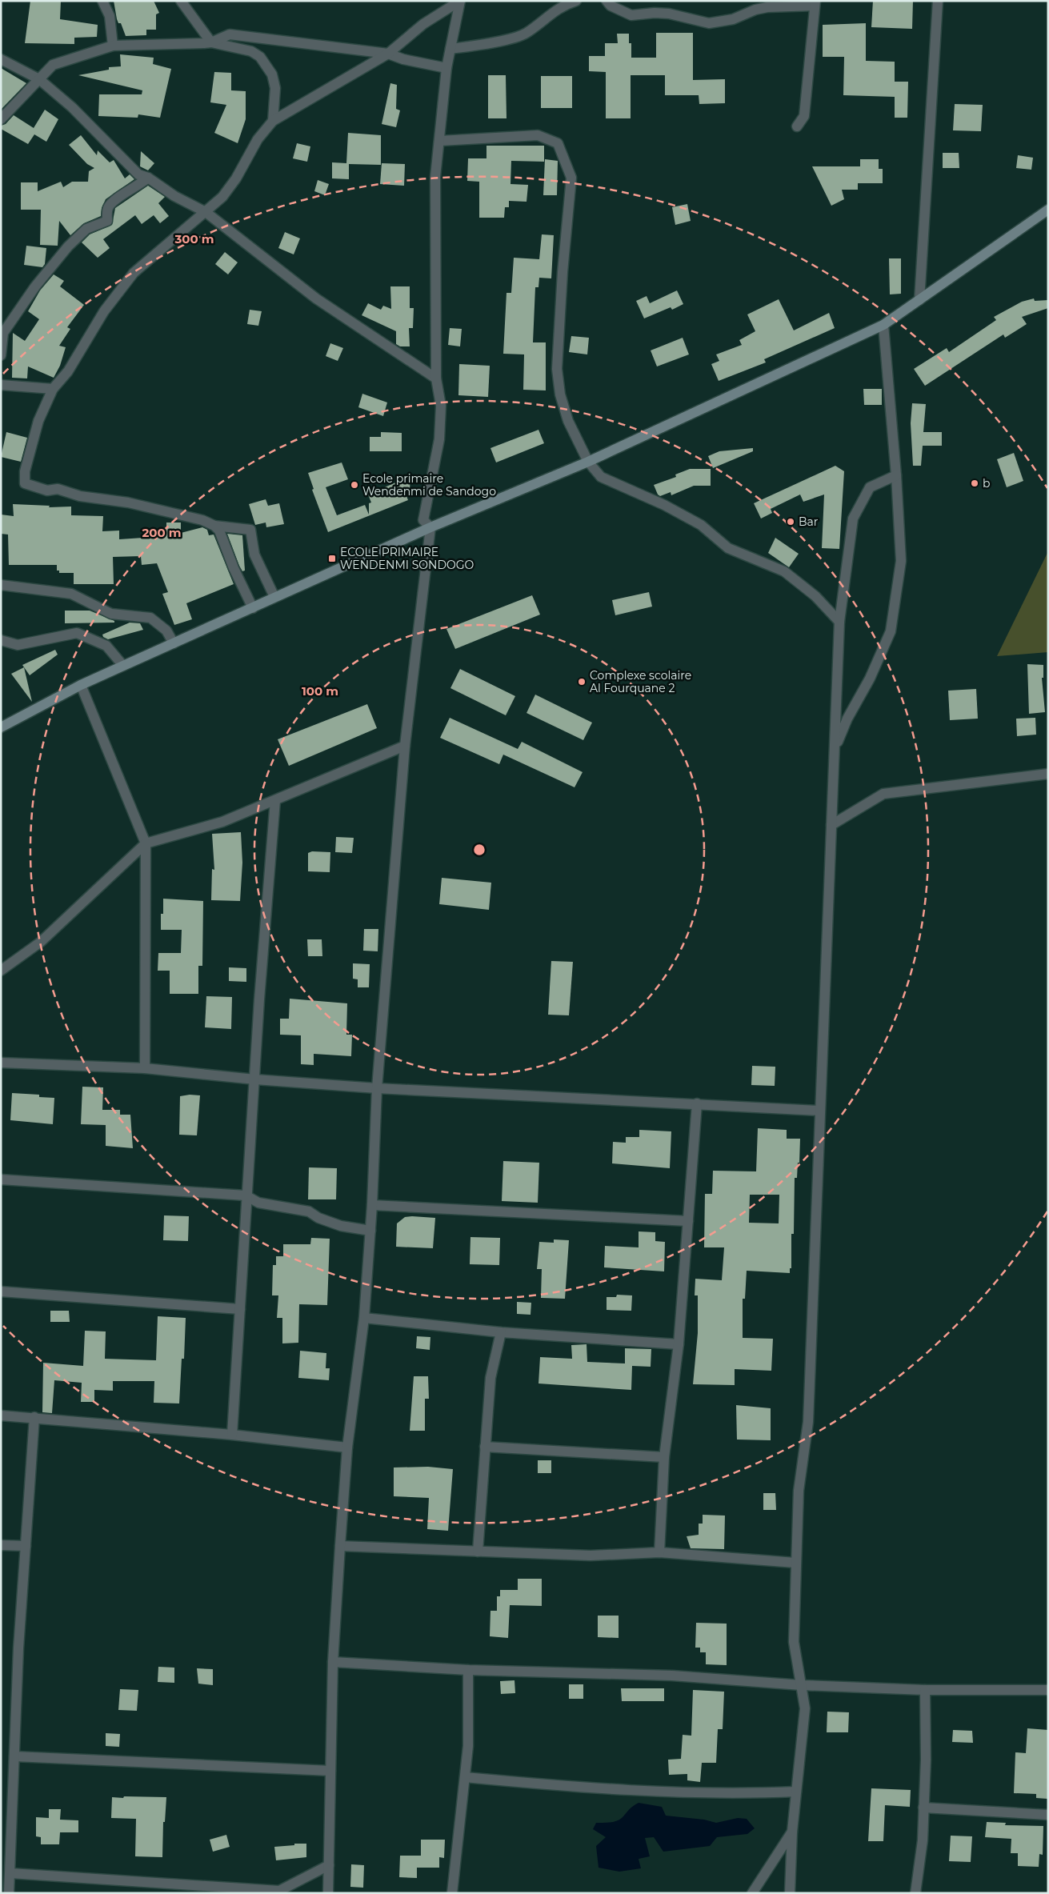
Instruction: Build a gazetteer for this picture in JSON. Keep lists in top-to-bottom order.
{
  "places": {
    "other": [
      "b",
      "Ecole primaire Wendenmi de Sandogo",
      "Bar",
      "Complexe scolaire Al Fourquane 2"
    ],
    "transit": ["ECOLE PRIMAIRE WENDENMI SONDOGO"]
  },
  "rings": ["300 m", "200 m", "100 m"]
}
